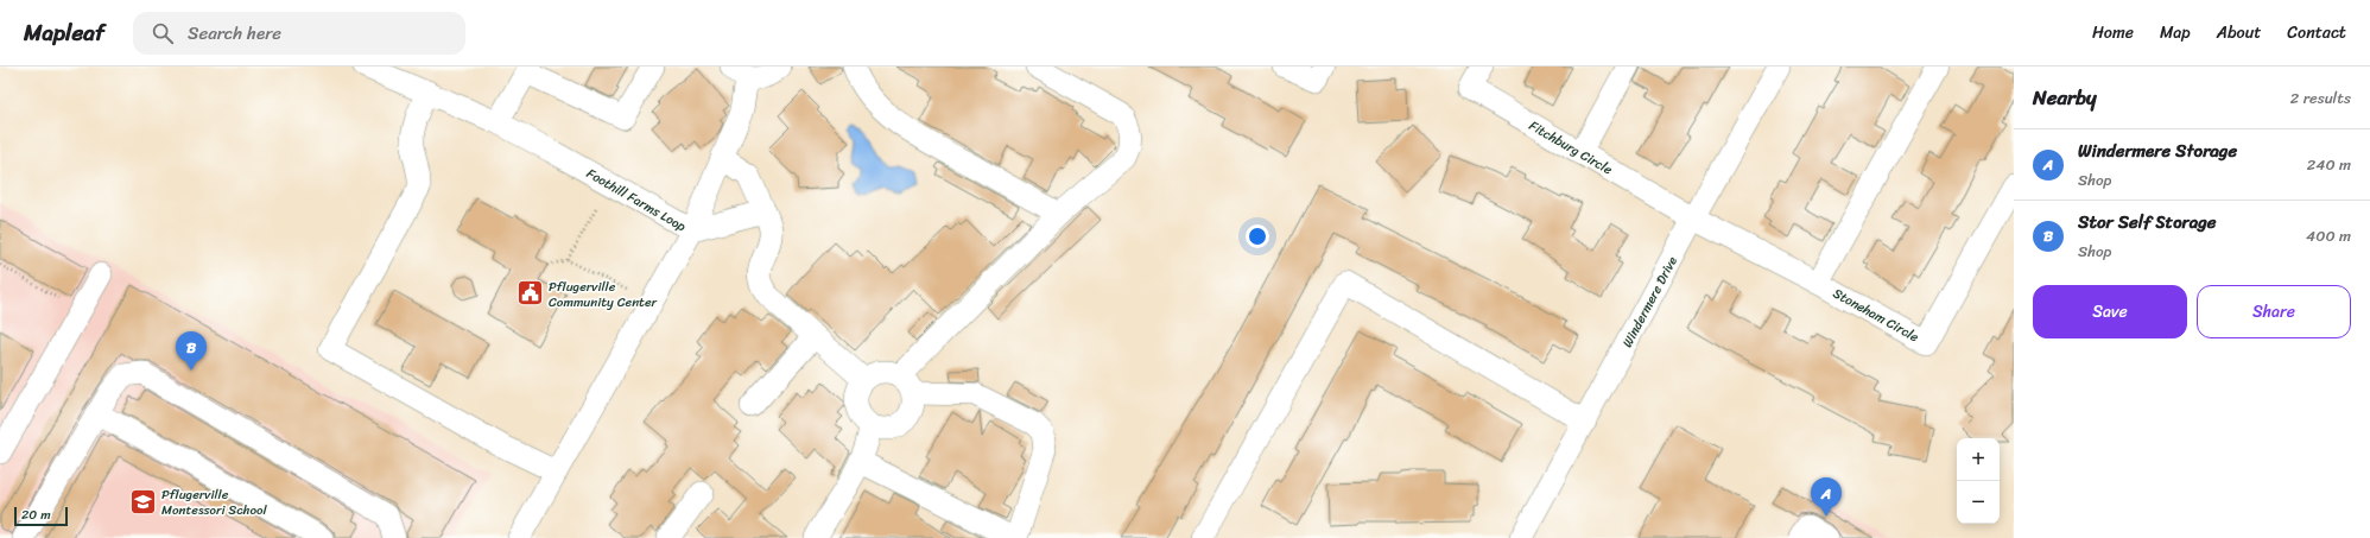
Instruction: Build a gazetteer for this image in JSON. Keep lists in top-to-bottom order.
{
  "streets": {
    "street": [
      "Fitchburg Circle",
      "Foothill Farms Loop",
      "Windermere Drive",
      "Stoneham Circle"
    ]
  },
  "crossings": [
    ["Fitchburg Circle", "Windermere Drive"],
    ["Fitchburg Circle", "Stoneham Circle"],
    ["Windermere Drive", "Stoneham Circle"]
  ],
  "places": {
    "public building": ["Pflugerville Community Center"],
    "school or university": ["Pflugerville Montessori School"]
  },
  "scale_bar": "20 m",
  "page": {
    "header": "Mapleaf",
    "search": "Search here",
    "nav": [
      "Home",
      "Map",
      "About",
      "Contact"
    ],
    "heading": ["Nearby", "2 results"],
    "list": [
      {
        "mark": "A",
        "name": "Windermere Storage",
        "note": "Shop",
        "value": "240 m"
      },
      {
        "mark": "B",
        "name": "Stor Self Storage",
        "note": "Shop",
        "value": "400 m"
      }
    ],
    "buttons": ["Save", "Share"],
    "pins": ["B", "A"],
    "map_buttons": ["+", "−"],
    "scale": "20 m"
  }
}
